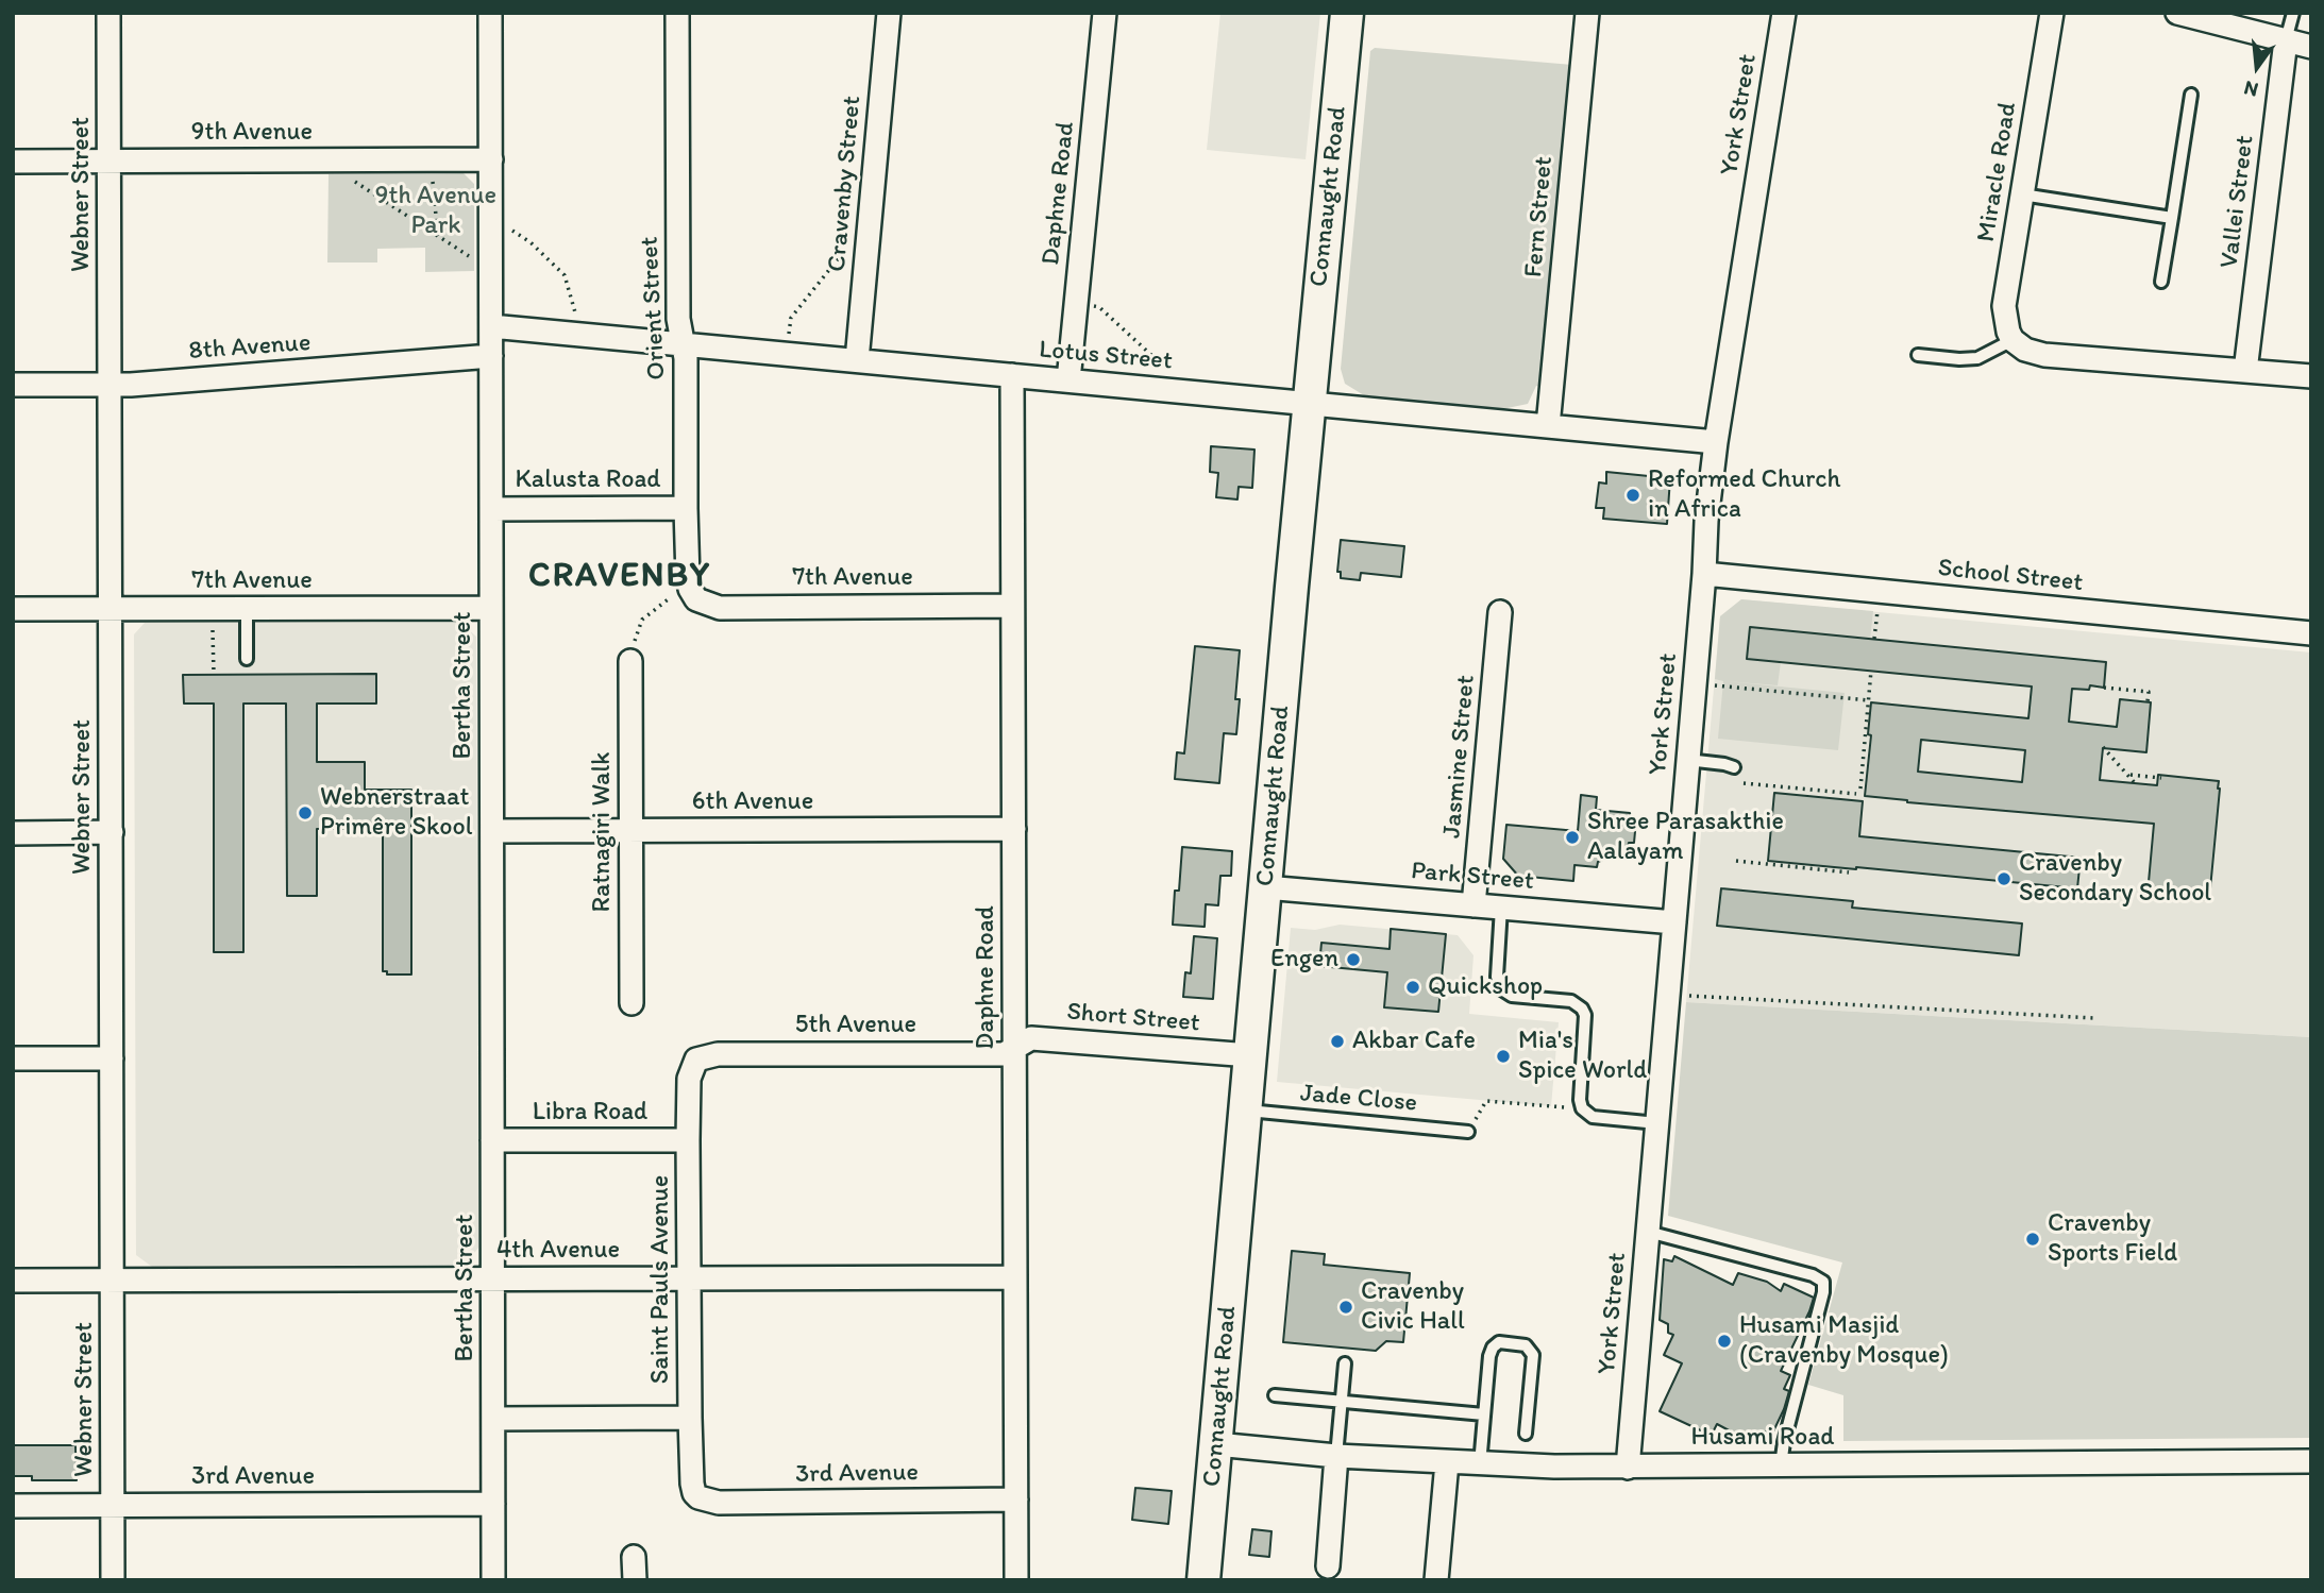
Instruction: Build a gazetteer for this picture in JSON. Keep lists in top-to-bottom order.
{
  "streets": {
    "street": [
      "York Street",
      "9th Avenue",
      "Miracle Road",
      "Cravenby Street",
      "Daphne Road",
      "Webner Street",
      "Connaught Road",
      "Vallei Street",
      "Fern Street",
      "Orient Street",
      "8th Avenue",
      "Lotus Street",
      "Kalusta Road",
      "School Street",
      "7th Avenue",
      "Bertha Street",
      "Jasmine Street",
      "6th Avenue",
      "Ratnagiri Walk",
      "Park Street",
      "Short Street",
      "5th Avenue",
      "Libra Road",
      "4th Avenue",
      "Saint Pauls Avenue",
      "Husami Road",
      "3rd Avenue"
    ],
    "lane": ["Jade Close"]
  },
  "crossings": [
    ["York Street", "Lotus Street"],
    ["York Street", "School Street"],
    ["York Street", "Park Street"],
    ["York Street", "Husami Road"],
    ["9th Avenue", "Webner Street"],
    ["9th Avenue", "Bertha Street"],
    ["Cravenby Street", "Lotus Street"],
    ["Daphne Road", "Lotus Street"],
    ["Daphne Road", "7th Avenue"],
    ["Daphne Road", "6th Avenue"],
    ["Daphne Road", "Short Street"],
    ["Daphne Road", "5th Avenue"],
    ["Daphne Road", "4th Avenue"],
    ["Daphne Road", "3rd Avenue"],
    ["Webner Street", "8th Avenue"],
    ["Webner Street", "7th Avenue"],
    ["Webner Street", "4th Avenue"],
    ["Webner Street", "3rd Avenue"],
    ["Connaught Road", "Lotus Street"],
    ["Connaught Road", "Park Street"],
    ["Connaught Road", "Short Street"],
    ["Connaught Road", "Jade Close"],
    ["Connaught Road", "Husami Road"],
    ["Fern Street", "Lotus Street"],
    ["Orient Street", "Lotus Street"],
    ["Orient Street", "Kalusta Road"],
    ["Orient Street", "7th Avenue"],
    ["8th Avenue", "Bertha Street"],
    ["Lotus Street", "Bertha Street"],
    ["Kalusta Road", "Bertha Street"],
    ["7th Avenue", "Bertha Street"],
    ["Bertha Street", "6th Avenue"],
    ["Bertha Street", "Libra Road"],
    ["Bertha Street", "4th Avenue"],
    ["Bertha Street", "3rd Avenue"],
    ["Jasmine Street", "Park Street"],
    ["6th Avenue", "Ratnagiri Walk"],
    ["Short Street", "5th Avenue"],
    ["5th Avenue", "Saint Pauls Avenue"],
    ["Libra Road", "Saint Pauls Avenue"],
    ["4th Avenue", "Saint Pauls Avenue"],
    ["Saint Pauls Avenue", "3rd Avenue"]
  ],
  "districts": ["CRAVENBY"],
  "parks": ["9th Avenue Park"],
  "places": [
    "Reformed Church in Africa",
    "Webnerstraat Primêre Skool",
    "Shree Parasakthie Aalayam",
    "Cravenby Secondary School",
    "Engen",
    "Quickshop",
    "Akbar Cafe",
    "Mia's Spice World",
    "Cravenby Sports Field",
    "Cravenby Civic Hall",
    "Husami Masjid (Cravenby Mosque)"
  ],
  "north": "bottom"
}
